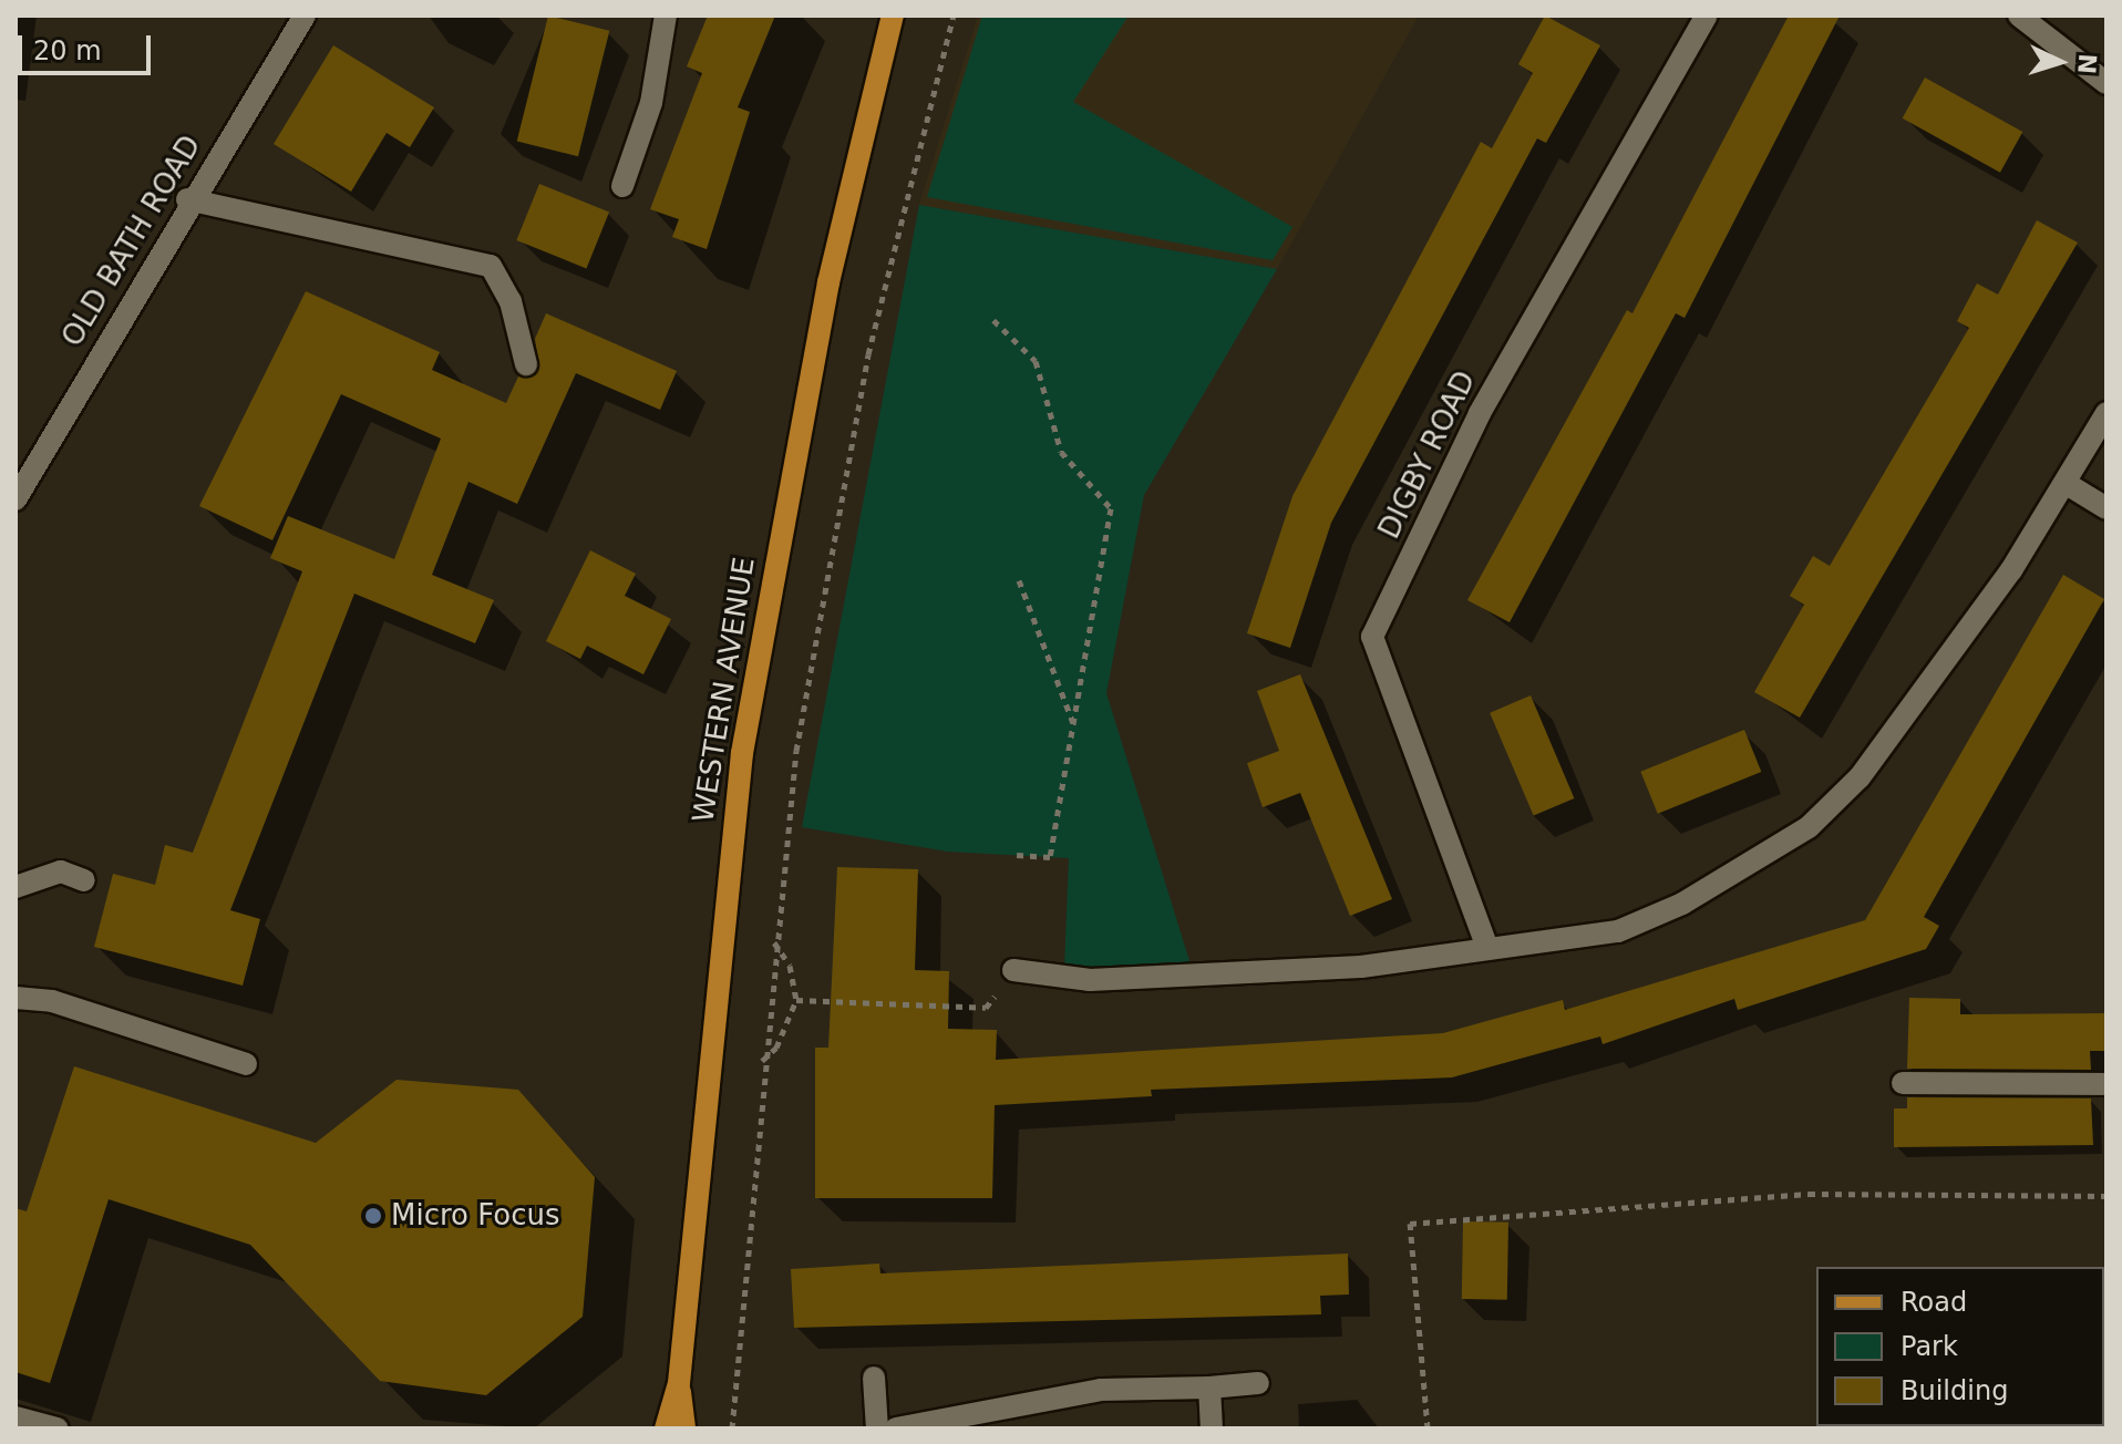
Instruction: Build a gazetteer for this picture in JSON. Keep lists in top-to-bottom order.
{
  "streets": {
    "main road": ["WESTERN AVENUE"],
    "street": ["OLD BATH ROAD", "DIGBY ROAD"]
  },
  "places": ["Micro Focus"],
  "legend": ["Road", "Park", "Building"],
  "scale_bar": "20 m",
  "north": "right"
}
